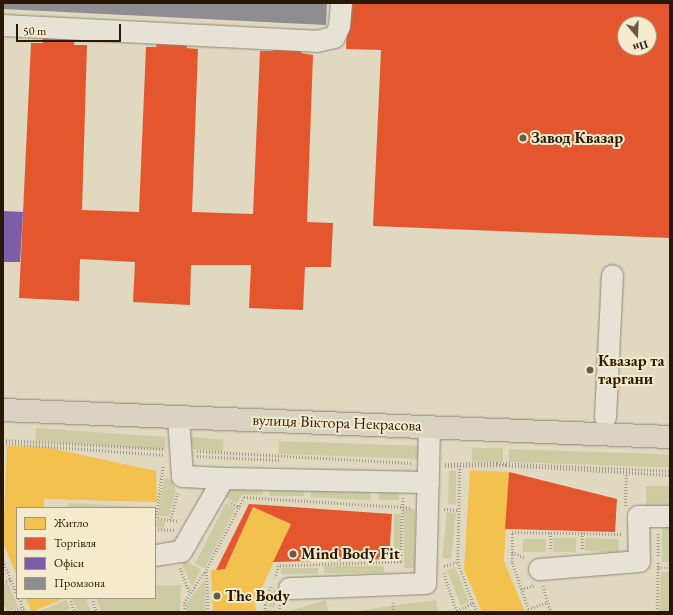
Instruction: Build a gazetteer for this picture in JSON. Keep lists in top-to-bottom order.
{
  "streets": {
    "main road": ["вулиця Віктора Некрасова"]
  },
  "places": [
    "Завод Квазар",
    "Квазар та таргани",
    "Mind Body Fit",
    "The Body"
  ],
  "legend": [
    "Житло",
    "Торгівля",
    "Офіси",
    "Промзона"
  ],
  "scale_bar": "50 m",
  "north": "bottom"
}
